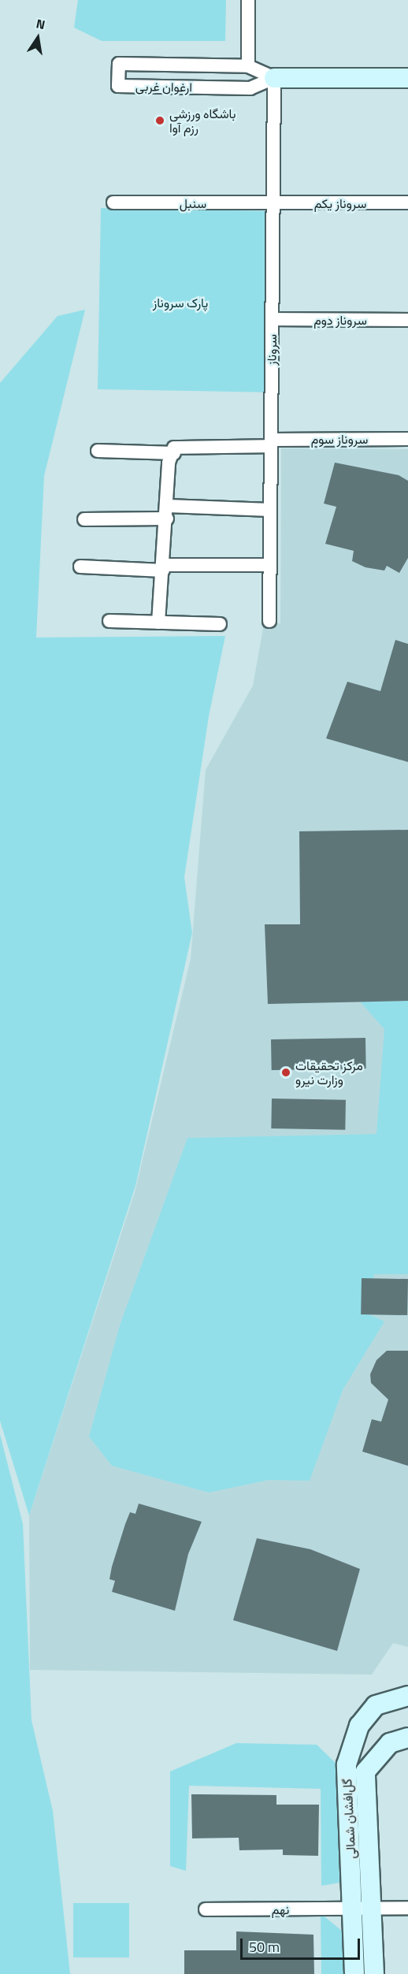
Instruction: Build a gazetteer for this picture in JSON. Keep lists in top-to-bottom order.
{
  "streets": {
    "main road": ["ارغوان غربی", "گل‌افشان شمالی"],
    "street": [
      "سنبل",
      "سروناز یکم",
      "سروناز دوم",
      "سروناز",
      "سروناز سوم",
      "نهم"
    ]
  },
  "crossings": [
    ["ارغوان غربی", "سروناز"],
    ["سنبل", "سروناز یکم"],
    ["سنبل", "سروناز"],
    ["سروناز یکم", "سروناز"],
    ["سروناز دوم", "سروناز"],
    ["سروناز", "سروناز سوم"],
    ["گل‌افشان شمالی", "نهم"]
  ],
  "parks": ["پارک سروناز"],
  "places": ["باشگاه ورزشی رزم آوا", "مرکز تحقیقات وزارت نیرو"],
  "scale_bar": "50 m",
  "north": "top"
}
